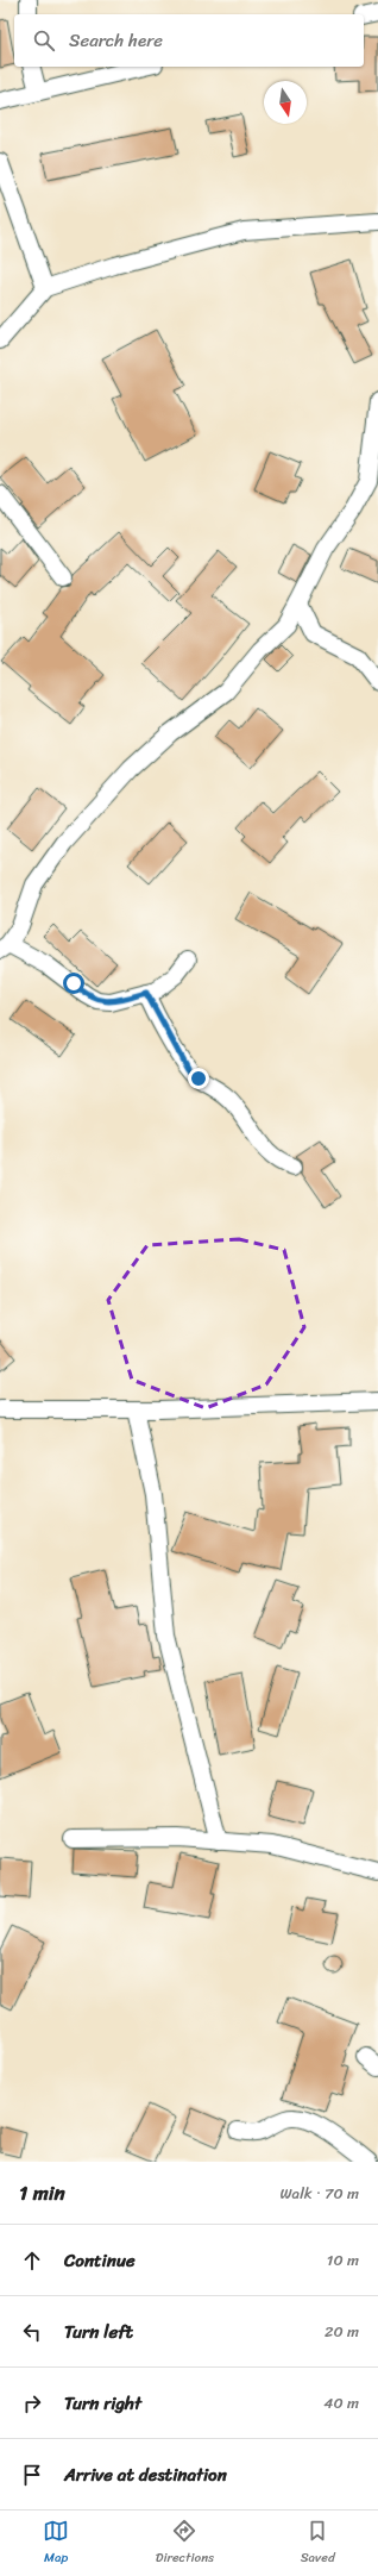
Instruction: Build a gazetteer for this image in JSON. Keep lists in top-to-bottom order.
{
  "north": "bottom",
  "page": {
    "search": "Search here",
    "heading": ["1 min", "Walk · 70 m"],
    "list": [
      ["Continue", "10 m"],
      ["Turn left", "20 m"],
      ["Turn right", "40 m"],
      "Arrive at destination"
    ],
    "nav": ["Map", "Directions", "Saved"]
  }
}
